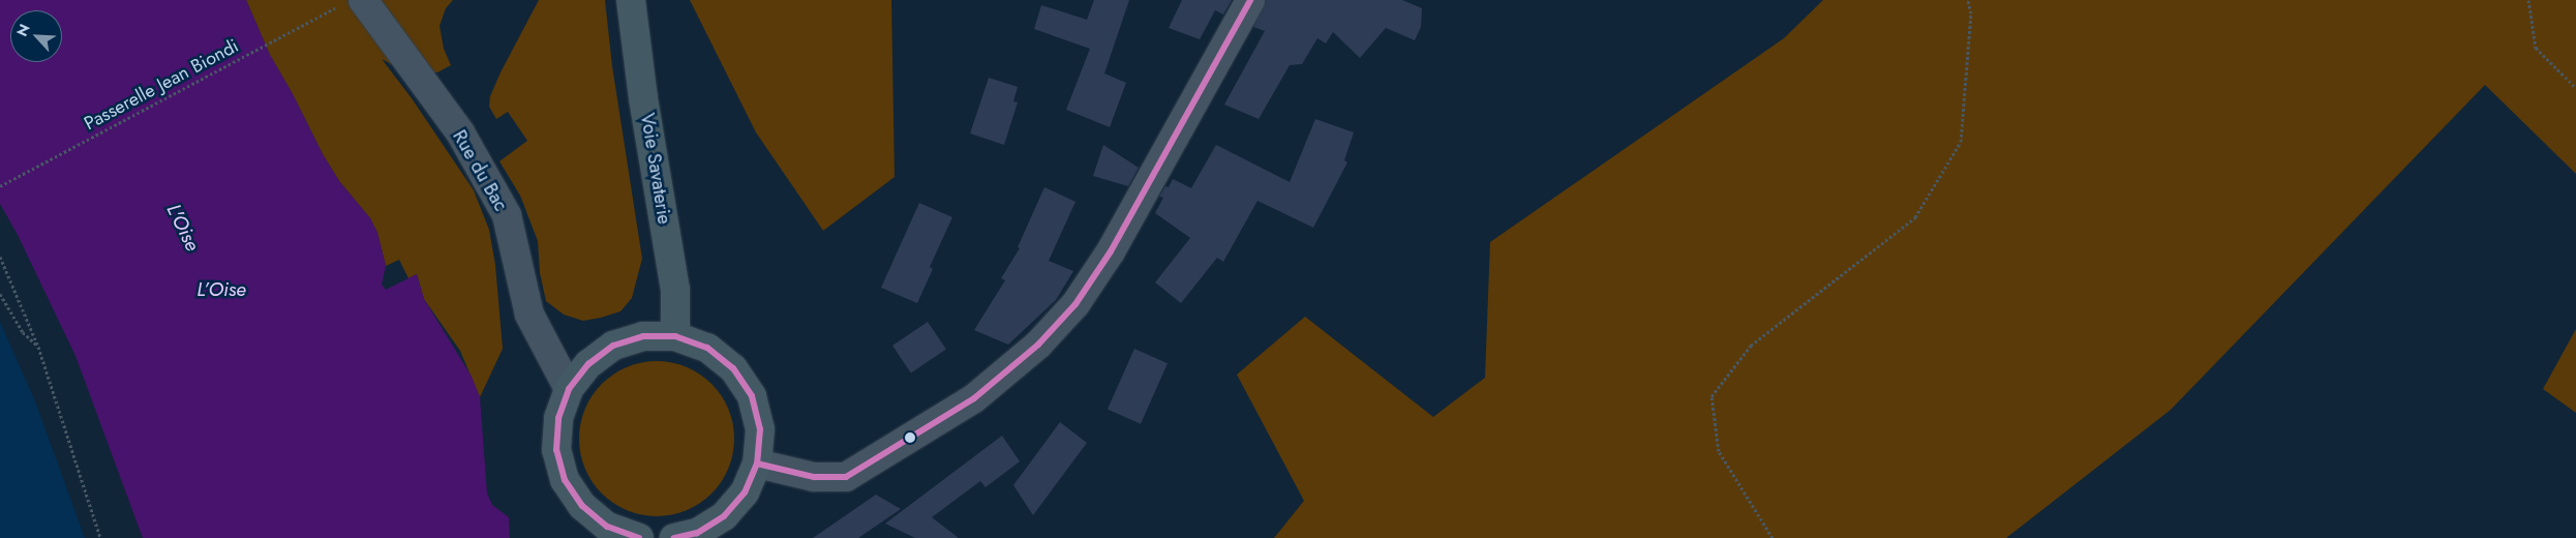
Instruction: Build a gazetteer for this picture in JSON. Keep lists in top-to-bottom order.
{
  "streets": {
    "main road": ["Voie Savaterie"],
    "street": ["Rue du Bac"],
    "path": ["Passerelle Jean Biondi"]
  },
  "water": ["L'Oise", "L’Oise"],
  "north": "top left"
}
